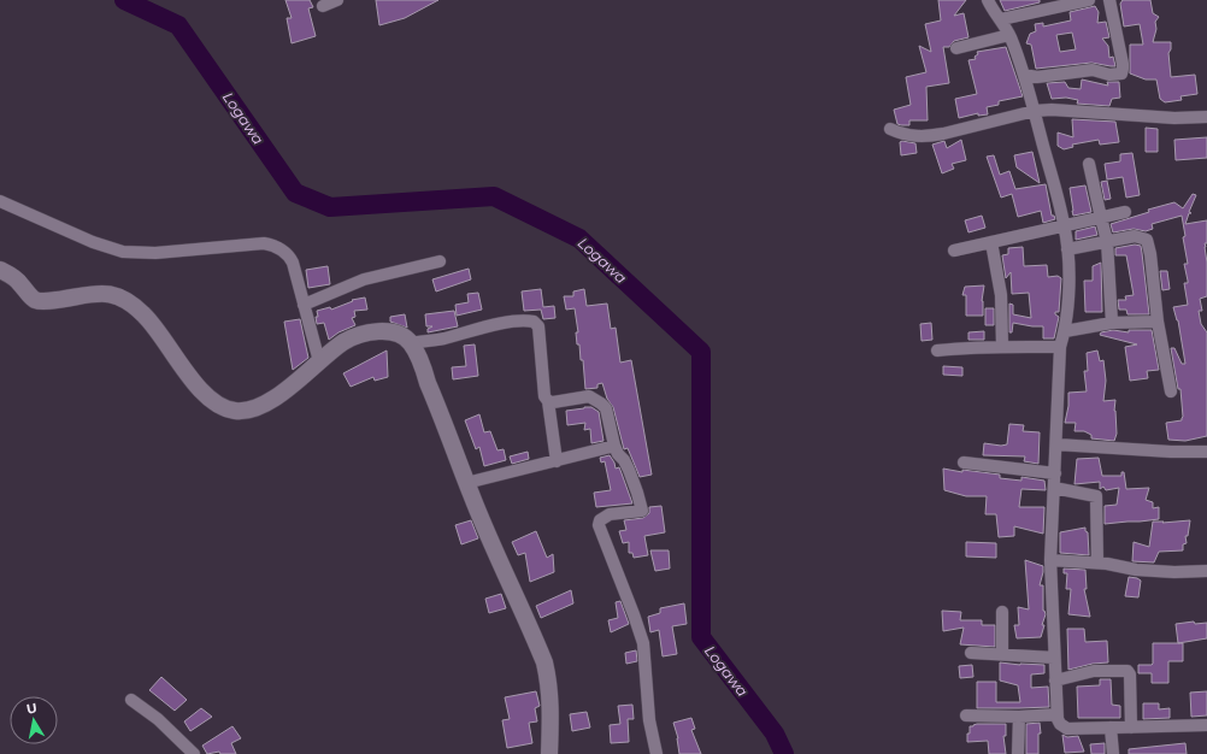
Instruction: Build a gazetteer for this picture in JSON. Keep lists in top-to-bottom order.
{
  "water": ["Logawa"],
  "north": "top"
}
